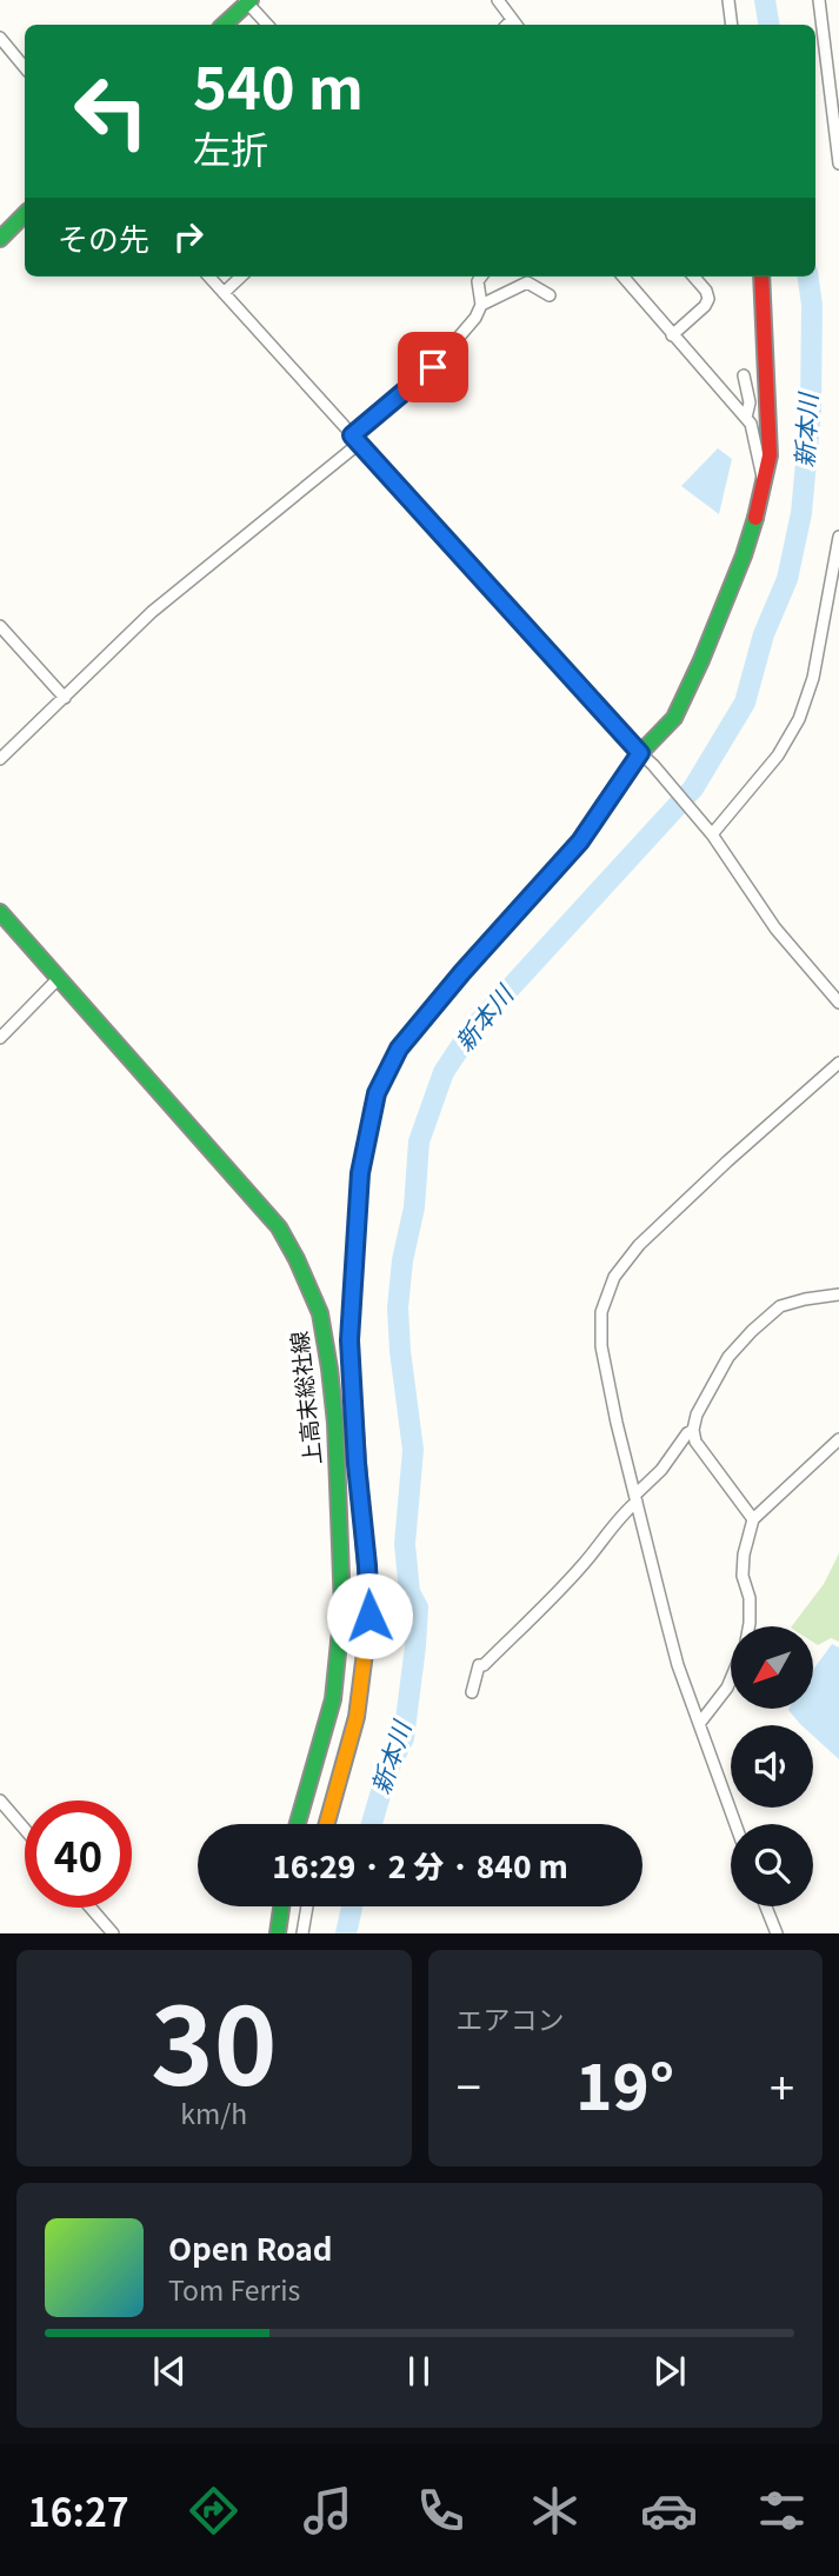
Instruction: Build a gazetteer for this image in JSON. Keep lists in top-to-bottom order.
{
  "streets": {
    "street": ["上高末総社線"]
  },
  "water": ["新本川"],
  "north": "bottom left",
  "page": {
    "turn": ["540 m", "左折"],
    "then": "その先",
    "limit": "40",
    "trip": "16:29 · 2 分 · 840 m",
    "tile": [
      ["30", "km/h"],
      "エアコン"
    ],
    "heat": ["−", "19°", "+"],
    "song": ["Open Road", "Tom Ferris"],
    "tabs": "16:27"
  }
}
